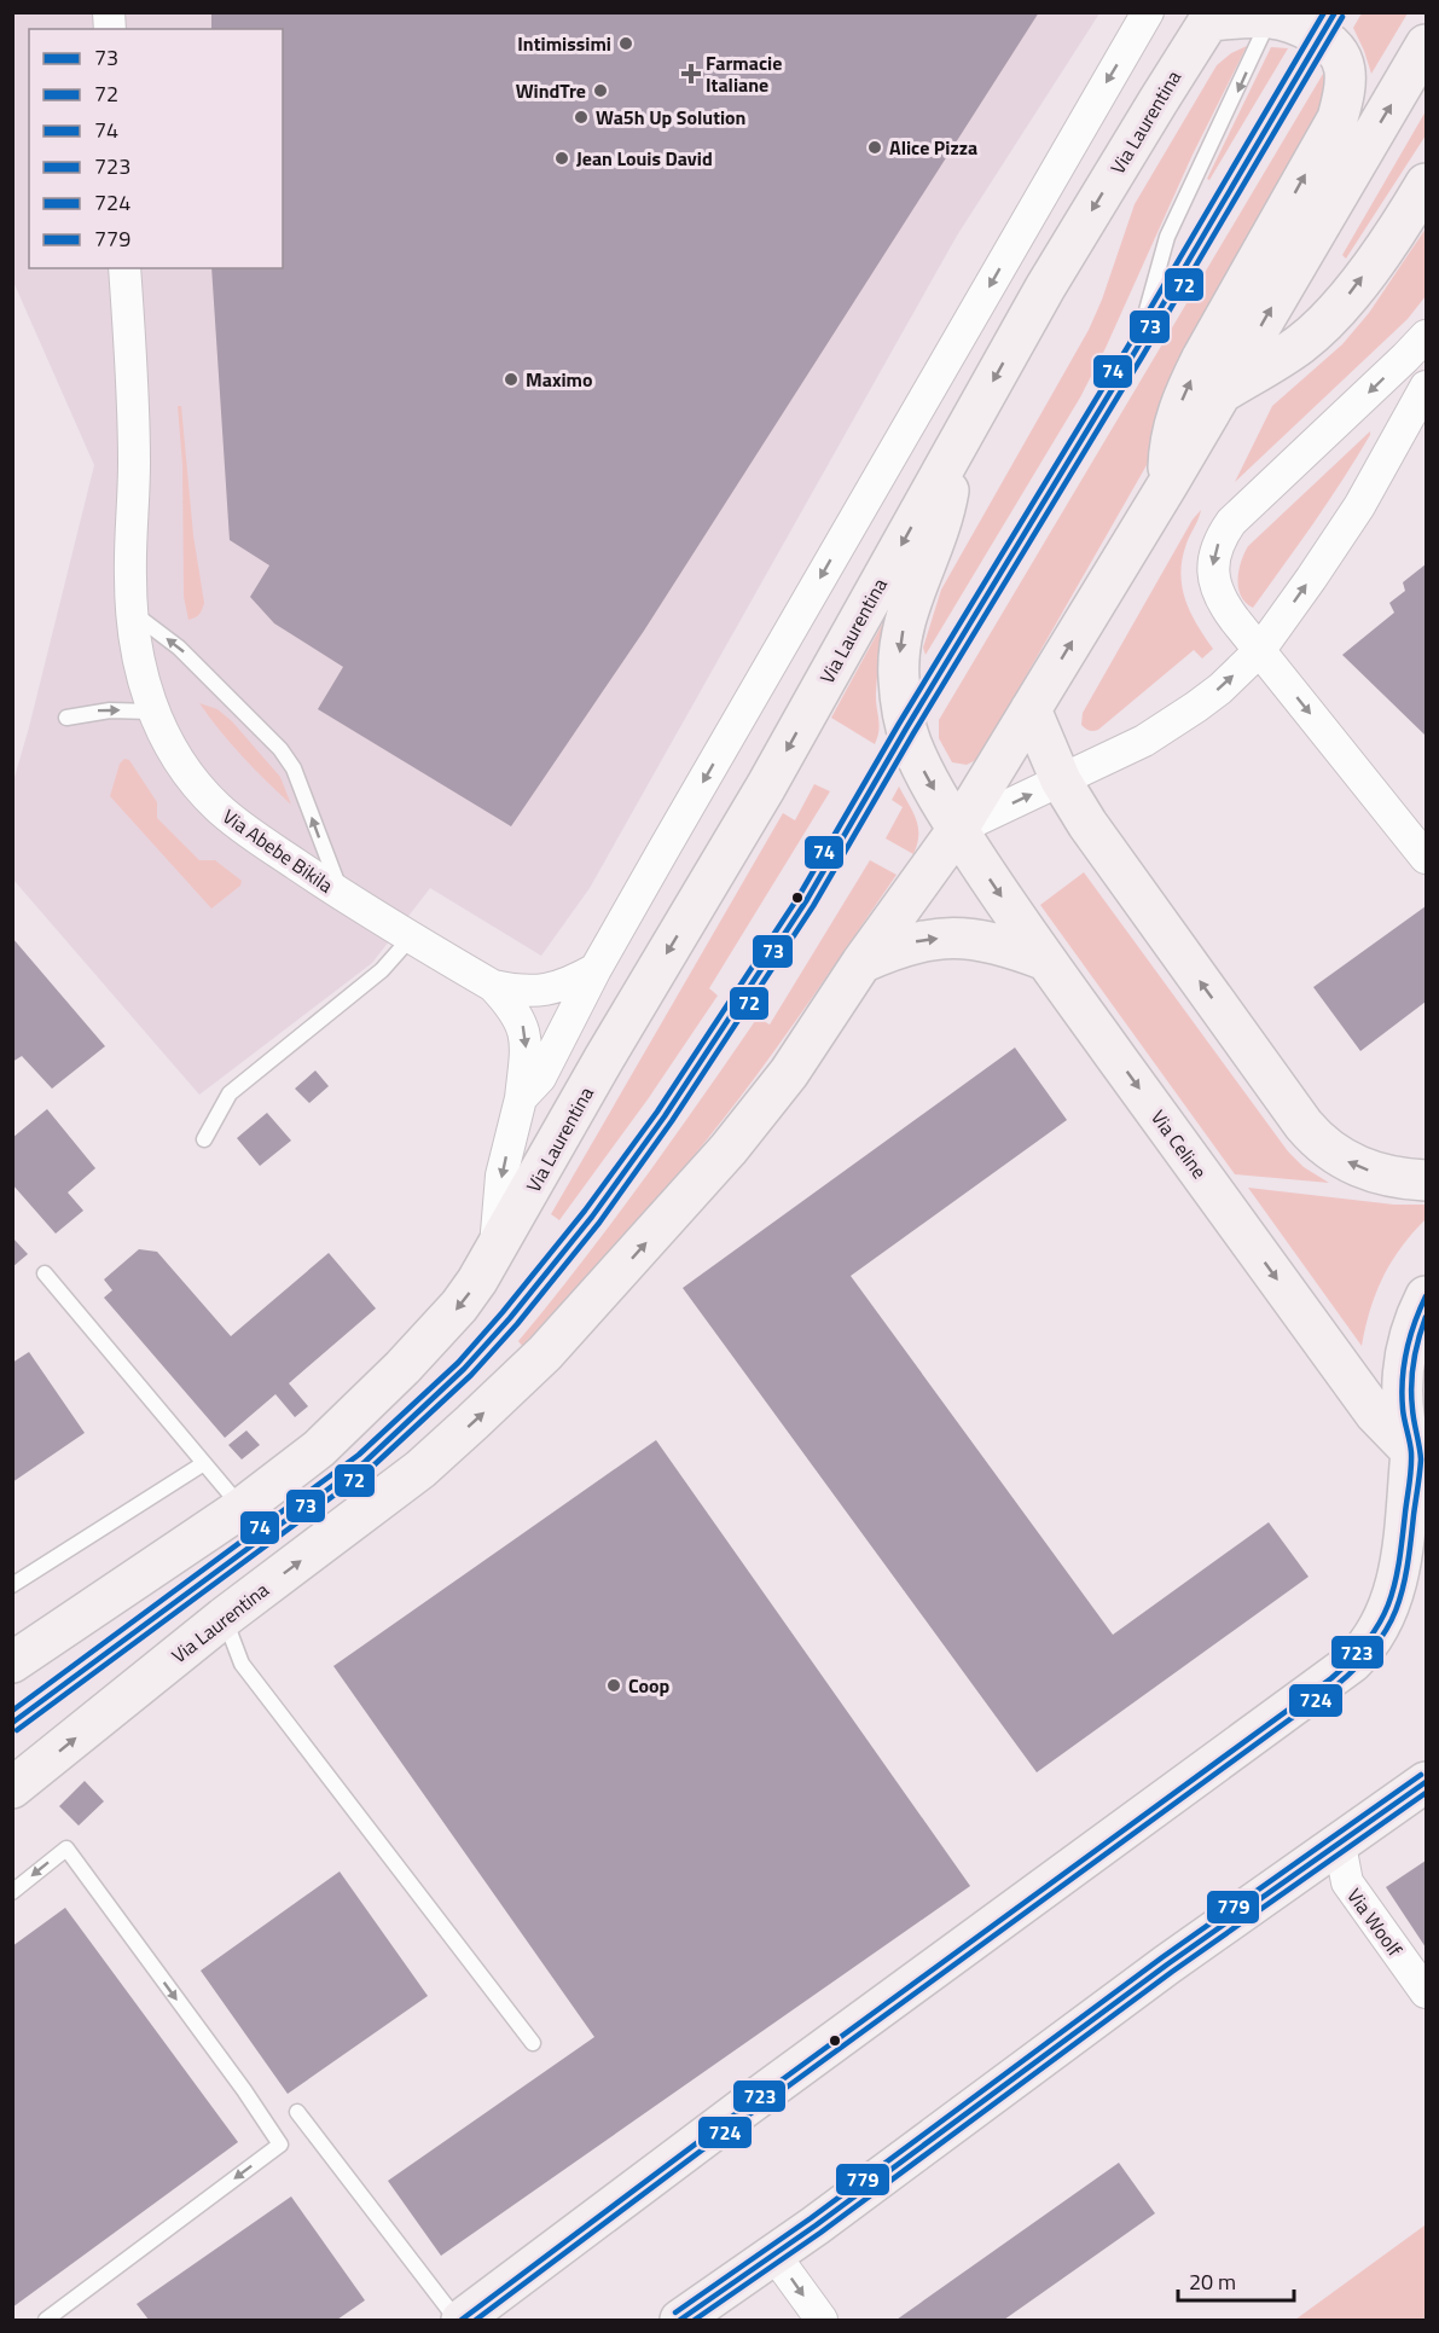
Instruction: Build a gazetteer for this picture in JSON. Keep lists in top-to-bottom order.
{
  "streets": {
    "street": [
      "Via Laurentina",
      "Via Abebe Bikila",
      "Via Celine",
      "Via Woolf"
    ]
  },
  "crossings": [
    ["Via Laurentina", "Via Abebe Bikila"],
    ["Via Laurentina", "Via Celine"]
  ],
  "places": {
    "other": [
      "Intimissimi",
      "WindTre",
      "Wa5h Up Solution",
      "Alice Pizza",
      "Jean Louis David",
      "Maximo",
      "Coop"
    ],
    "health": ["Farmacie Italiane"]
  },
  "lines": [
    "transit line 73",
    "transit line 74",
    "transit line 72",
    "transit line 723",
    "transit line 724",
    "transit line 779"
  ],
  "legend": [
    "73",
    "72",
    "74",
    "723",
    "724",
    "779"
  ],
  "scale_bar": "20 m"
}
